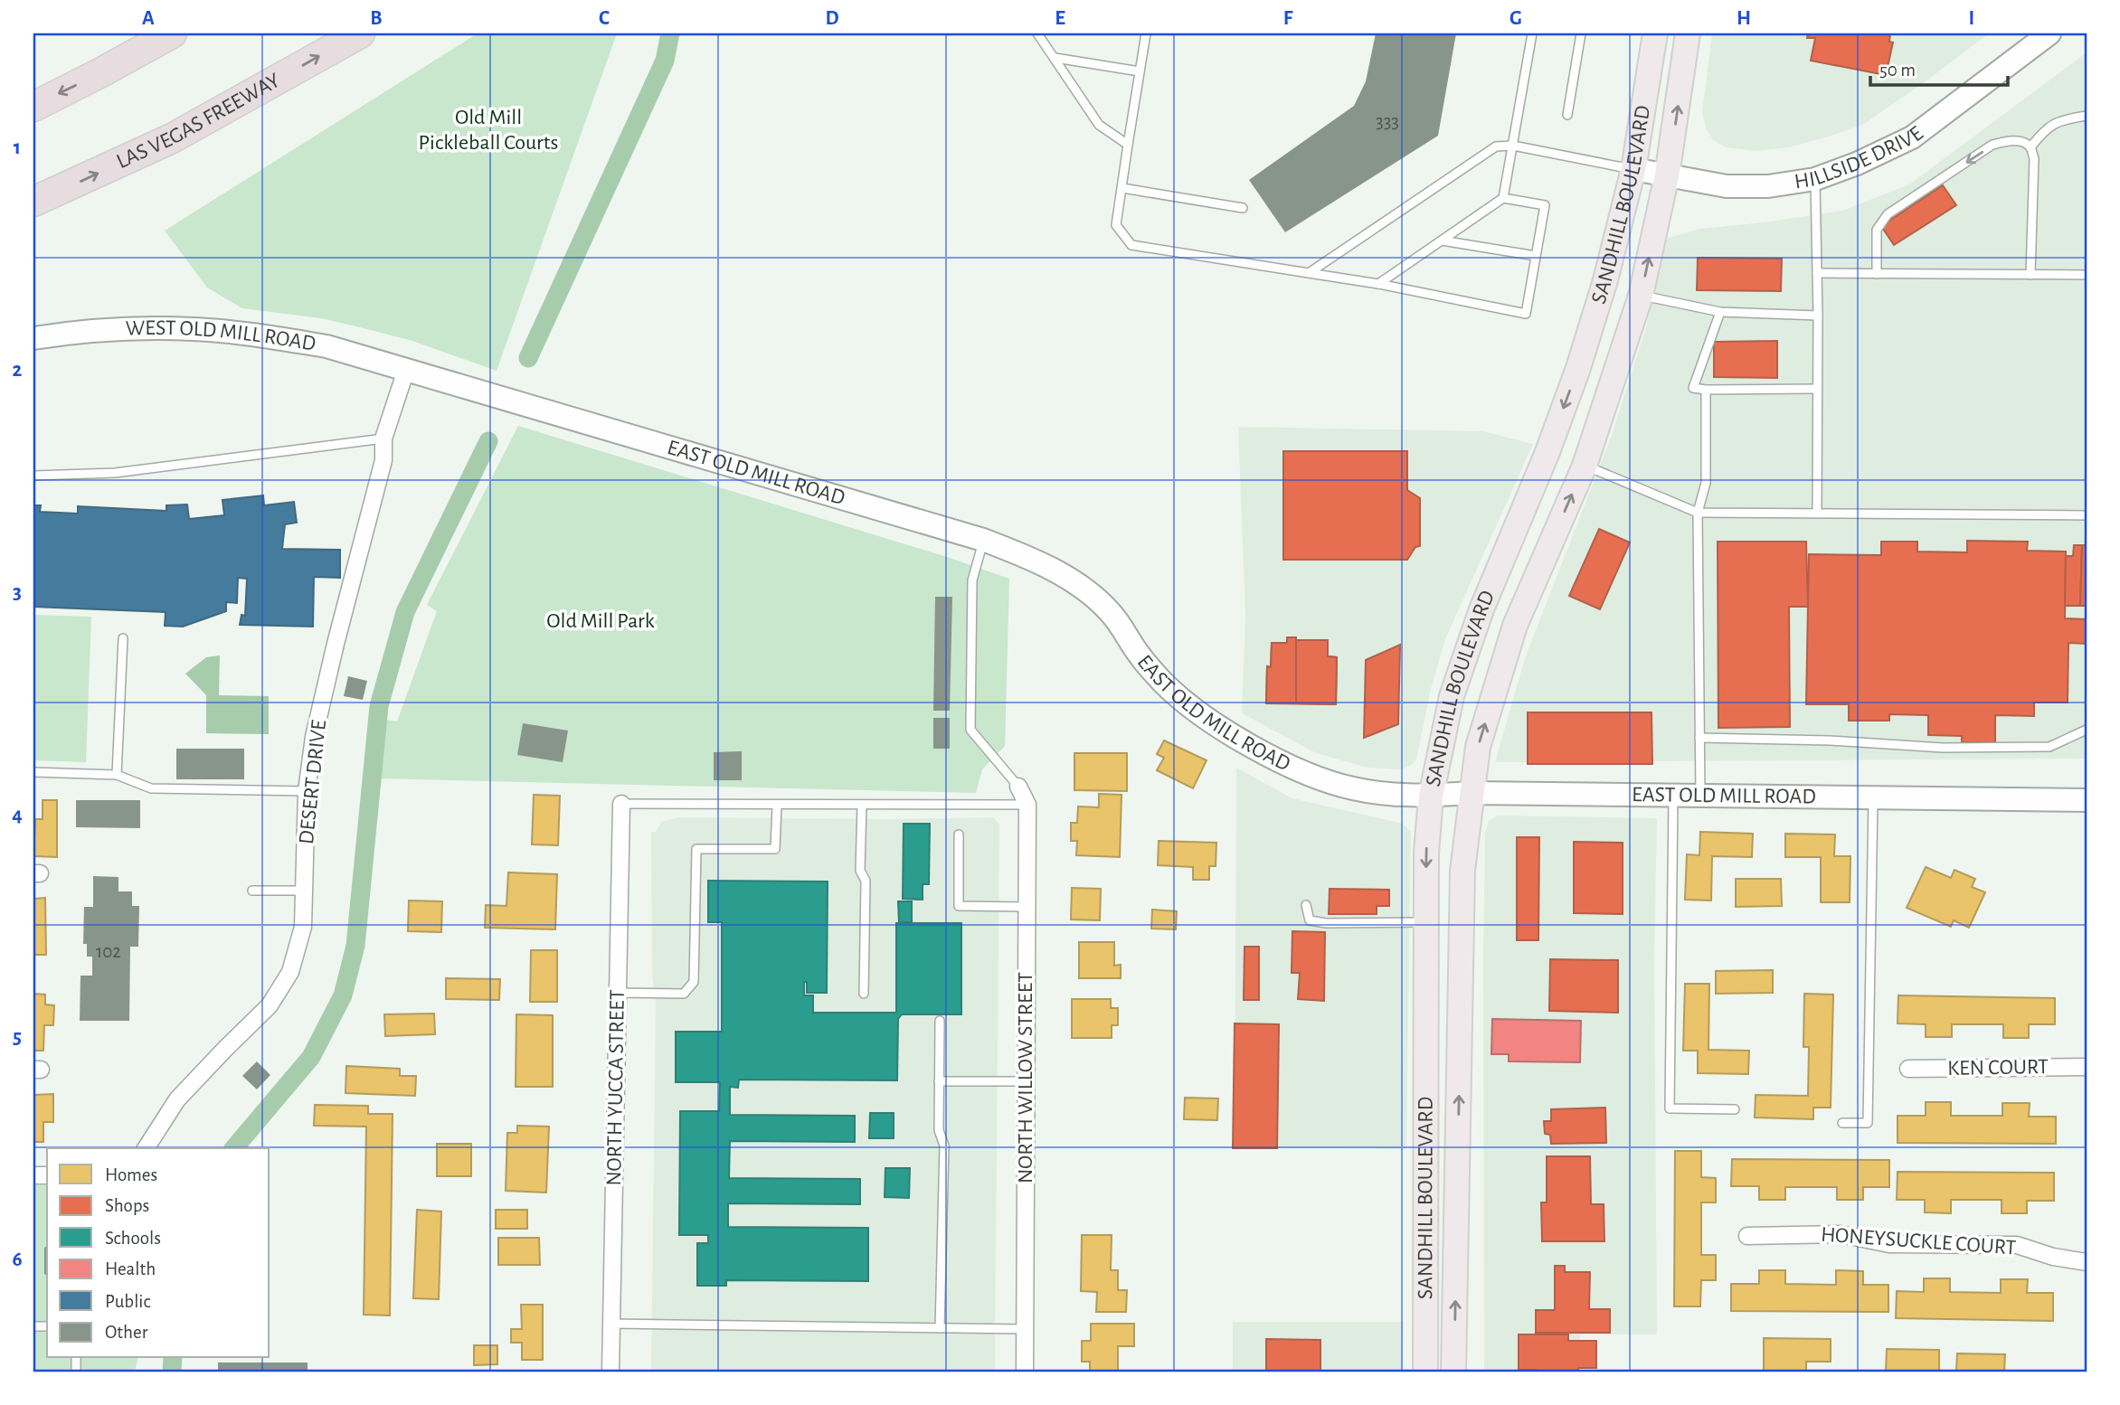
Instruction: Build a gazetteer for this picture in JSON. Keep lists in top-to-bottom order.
{
  "streets": {
    "highway": ["LAS VEGAS FREEWAY"],
    "main road": ["SANDHILL BOULEVARD"],
    "street": [
      "HILLSIDE DRIVE",
      "WEST OLD MILL ROAD",
      "EAST OLD MILL ROAD",
      "DESERT DRIVE",
      "KEN COURT",
      "NORTH WILLOW STREET",
      "NORTH YUCCA STREET",
      "HONEYSUCKLE COURT"
    ]
  },
  "crossings": [
    ["HILLSIDE DRIVE", "SANDHILL BOULEVARD"],
    ["SANDHILL BOULEVARD", "EAST OLD MILL ROAD"],
    ["WEST OLD MILL ROAD", "EAST OLD MILL ROAD"],
    ["WEST OLD MILL ROAD", "DESERT DRIVE"],
    ["EAST OLD MILL ROAD", "DESERT DRIVE"]
  ],
  "parks": ["Old Mill Pickleball Courts", "Old Mill Park"],
  "house_numbers": ["333", "102"],
  "legend": [
    "Homes",
    "Shops",
    "Schools",
    "Health",
    "Public",
    "Other"
  ],
  "scale_bar": "50 m",
  "grid": {
    "columns": [
      "A",
      "B",
      "C",
      "D",
      "E",
      "F",
      "G",
      "H",
      "I"
    ],
    "rows": [
      "1",
      "2",
      "3",
      "4",
      "5",
      "6"
    ]
  }
}
